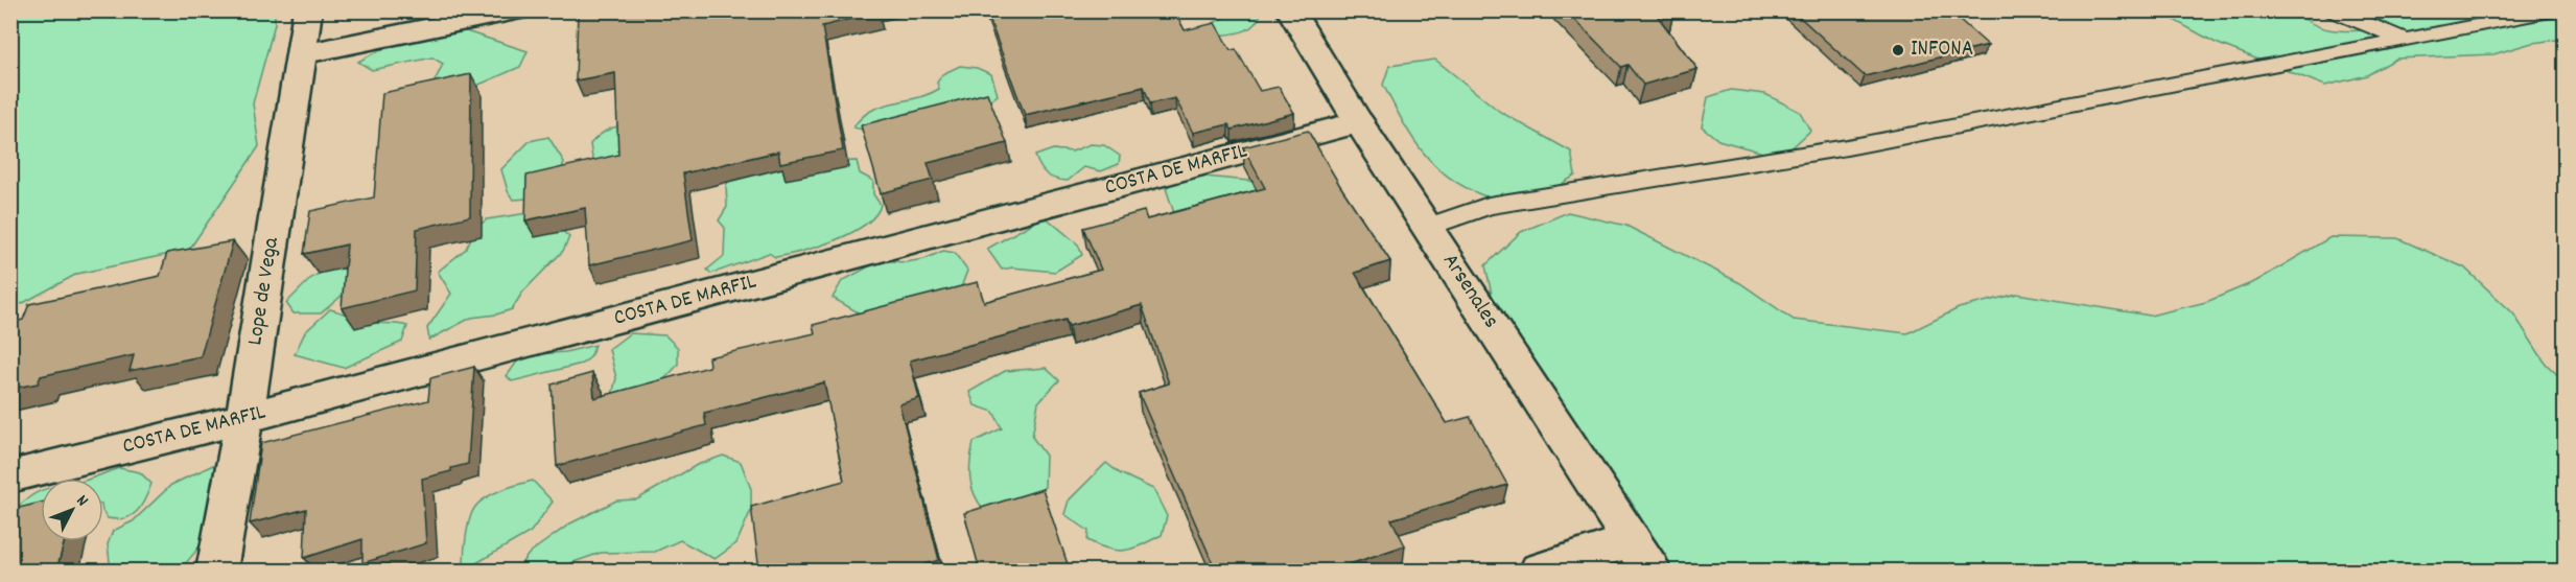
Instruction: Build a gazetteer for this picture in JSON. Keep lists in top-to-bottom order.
{
  "streets": {
    "street": ["COSTA DE MARFIL", "Lope de Vega", "Arsenales"]
  },
  "crossings": [
    ["COSTA DE MARFIL", "Lope de Vega"],
    ["COSTA DE MARFIL", "Arsenales"]
  ],
  "places": ["INFONA"],
  "north": "top right"
}
